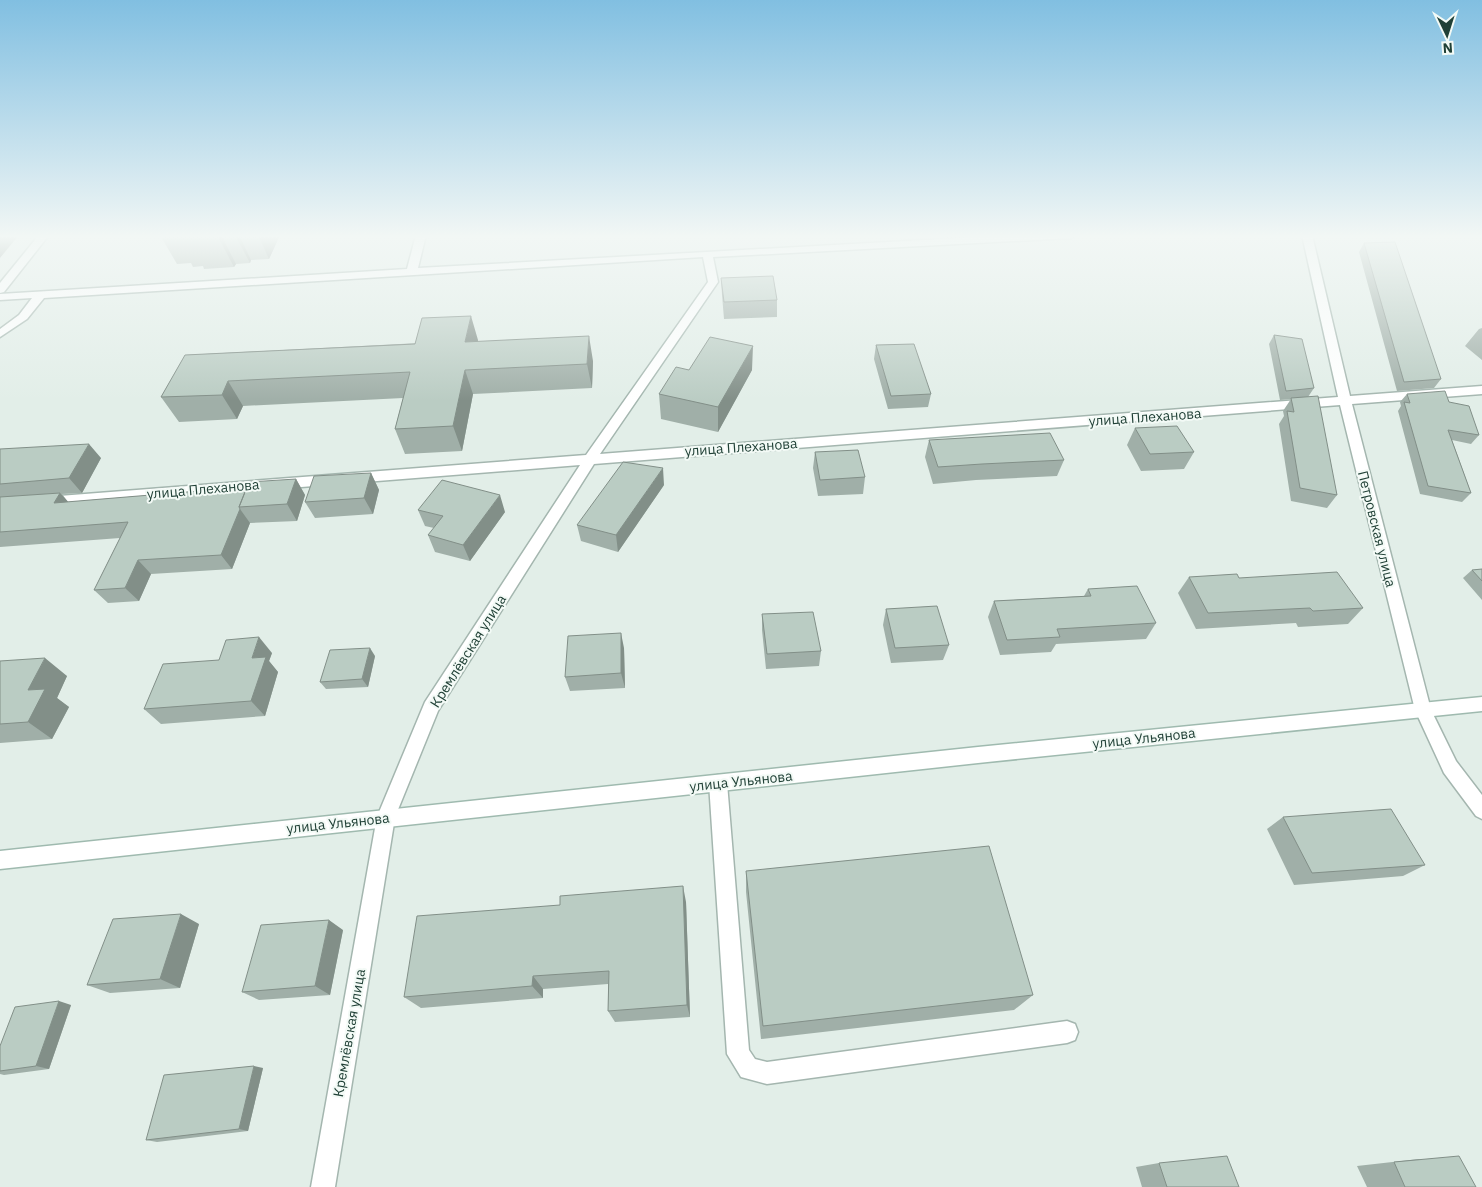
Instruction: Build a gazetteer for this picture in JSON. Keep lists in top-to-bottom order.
{
  "streets": {
    "street": [
      "улица Плеханова",
      "Петровская улица",
      "Кремлёвская улица",
      "улица Ульянова"
    ]
  },
  "crossings": [
    ["улица Плеханова", "Петровская улица"],
    ["улица Плеханова", "Кремлёвская улица"],
    ["Петровская улица", "улица Ульянова"],
    ["Кремлёвская улица", "улица Ульянова"]
  ],
  "north": "bottom"
}
